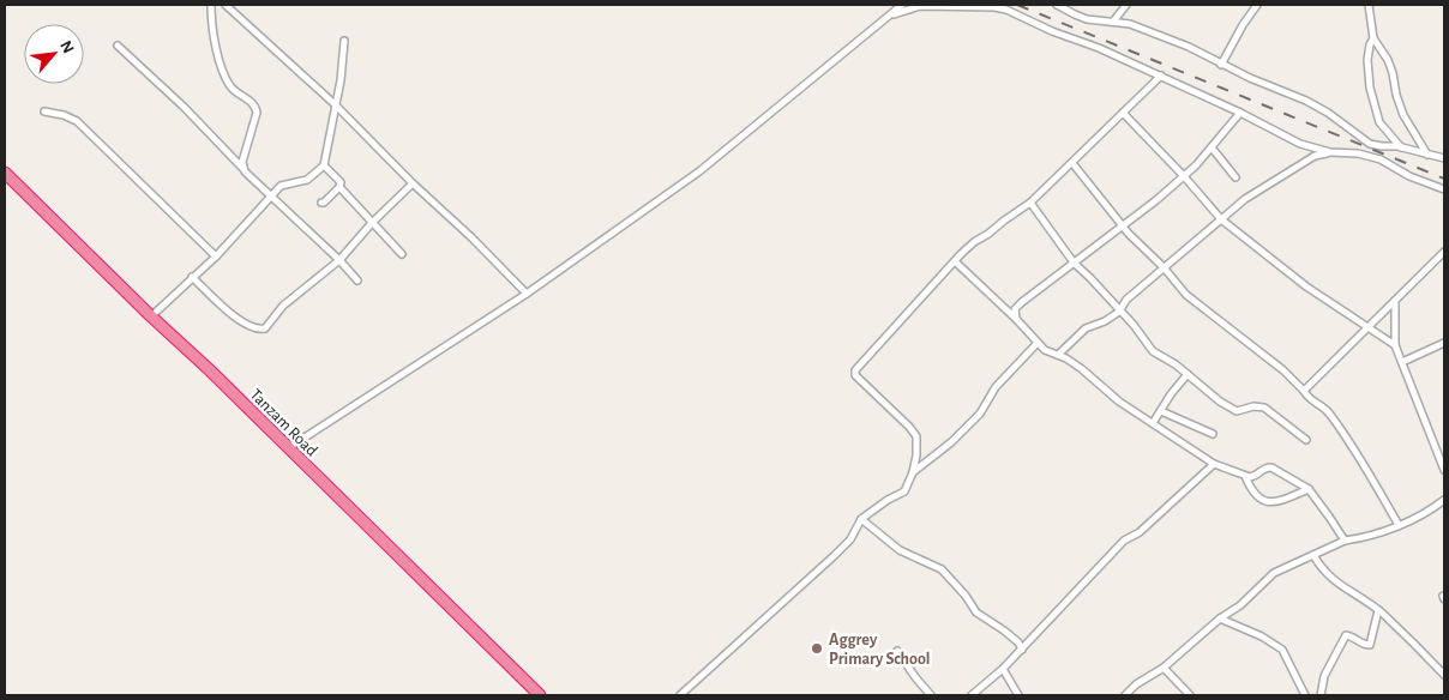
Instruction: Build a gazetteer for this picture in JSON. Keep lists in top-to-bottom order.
{
  "streets": {
    "highway": ["Tanzam Road"]
  },
  "places": ["Aggrey Primary School"],
  "north": "top right"
}
